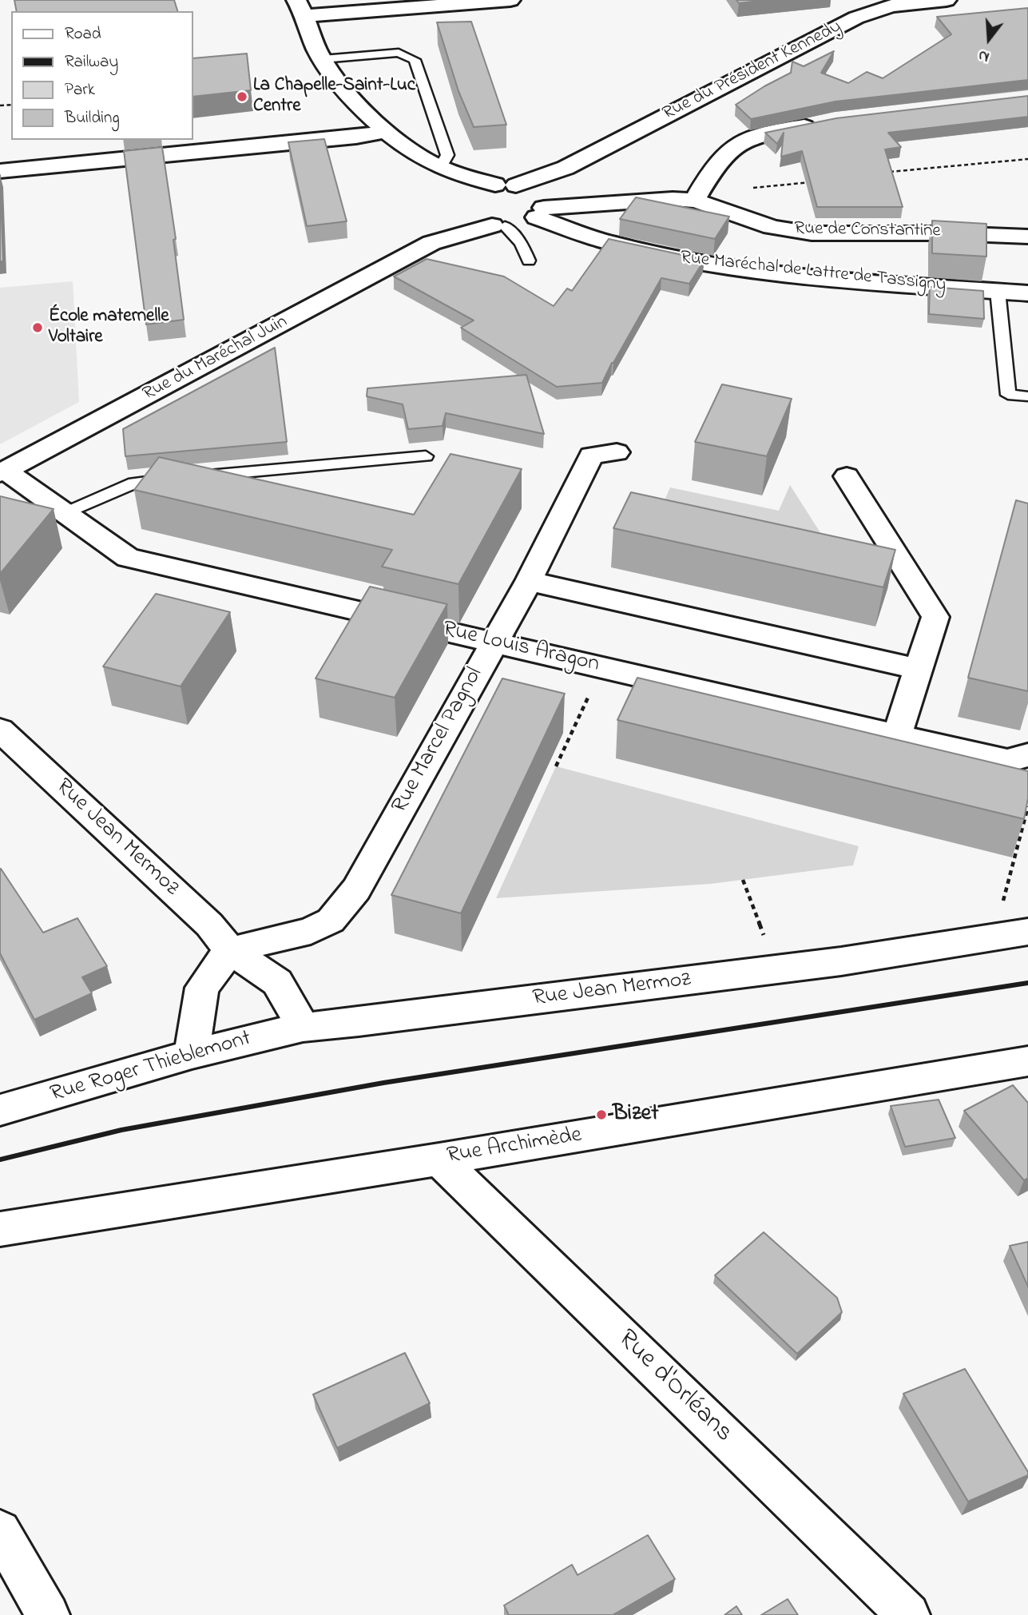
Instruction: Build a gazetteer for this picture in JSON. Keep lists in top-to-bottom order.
{
  "streets": {
    "street": [
      "Rue du Président Kennedy",
      "Rue de Constantine",
      "Rue Maréchal de Lattre de Tassigny",
      "Rue du Maréchal Juin",
      "Rue Louis Aragon",
      "Rue Marcel Pagnol",
      "Rue Jean Mermoz",
      "Rue Roger Thieblemont",
      "Rue Archimède",
      "Rue d'Orléans"
    ]
  },
  "crossings": [
    ["Rue du Président Kennedy", "Rue de Constantine"],
    ["Rue du Président Kennedy", "Rue Maréchal de Lattre de Tassigny"],
    ["Rue du Président Kennedy", "Rue du Maréchal Juin"],
    ["Rue de Constantine", "Rue Maréchal de Lattre de Tassigny"],
    ["Rue de Constantine", "Rue du Maréchal Juin"],
    ["Rue du Maréchal Juin", "Rue Louis Aragon"],
    ["Rue Louis Aragon", "Rue Marcel Pagnol"],
    ["Rue Marcel Pagnol", "Rue Jean Mermoz"],
    ["Rue Jean Mermoz", "Rue Roger Thieblemont"],
    ["Rue Archimède", "Rue d'Orléans"]
  ],
  "places": ["La Chapelle-Saint-Luc Centre", "École maternelle Voltaire", "Bizet"],
  "legend": [
    "Road",
    "Railway",
    "Park",
    "Building"
  ],
  "north": "bottom"
}
